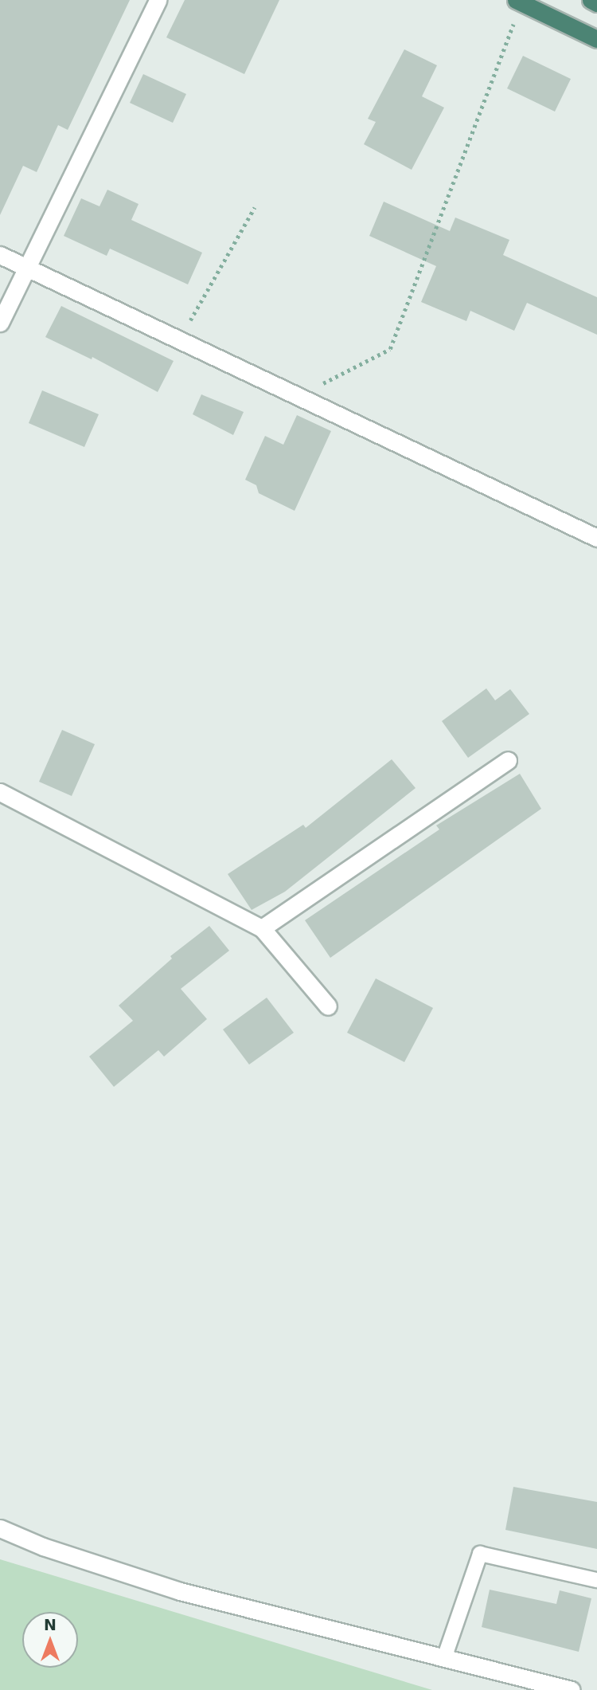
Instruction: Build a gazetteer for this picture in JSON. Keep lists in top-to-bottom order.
{
  "north": "top"
}
